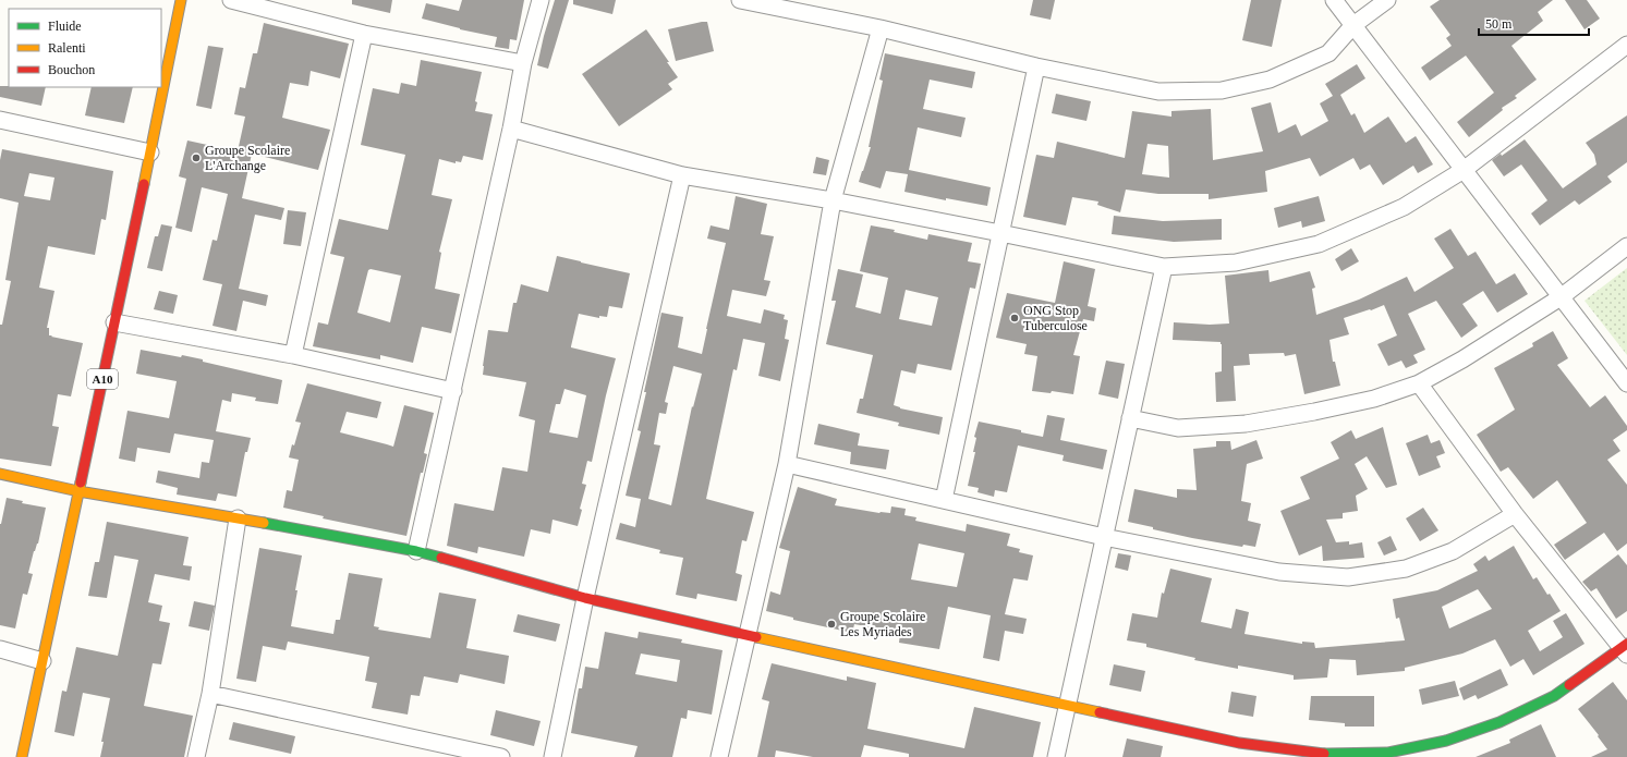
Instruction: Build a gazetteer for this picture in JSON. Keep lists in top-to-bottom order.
{
  "streets": {
    "street": ["A10"]
  },
  "places": ["Groupe Scolaire L'Archange", "ONG Stop Tuberculose", "Groupe Scolaire Les Myriades"],
  "legend": ["Fluide", "Ralenti", "Bouchon"],
  "scale_bar": "50 m"
}
